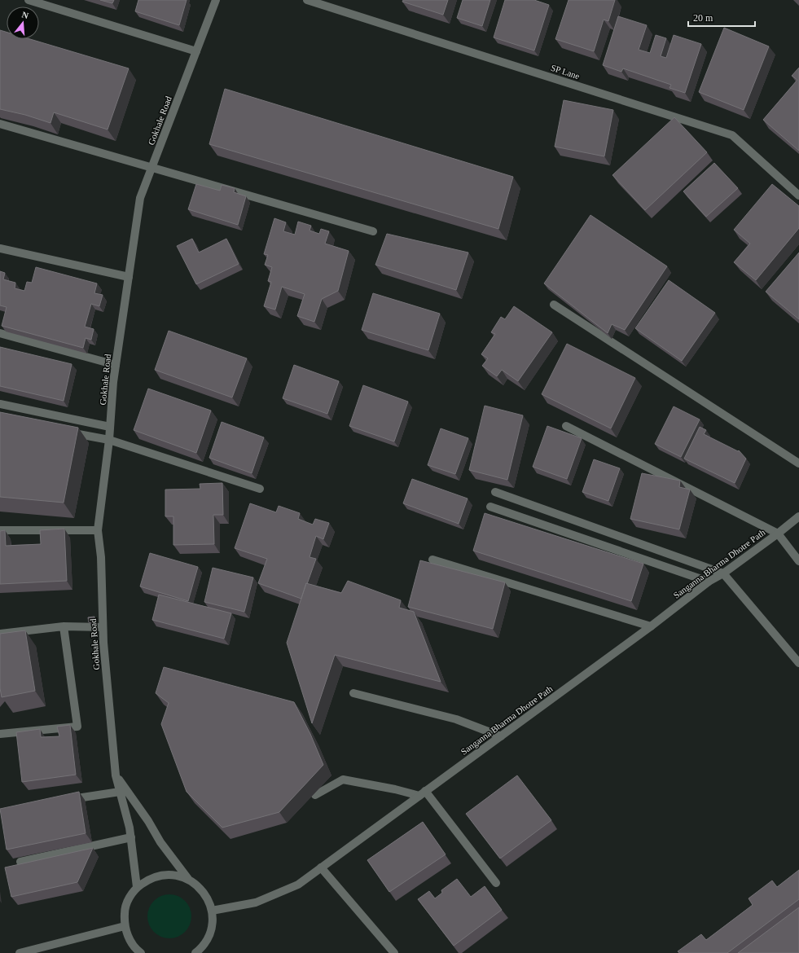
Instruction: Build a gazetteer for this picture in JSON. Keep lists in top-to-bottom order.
{
  "streets": {
    "street": ["SP Lane", "Gokhale Road", "Sanganna Bharma Dhotre Path"]
  },
  "scale_bar": "20 m",
  "north": "top"
}
